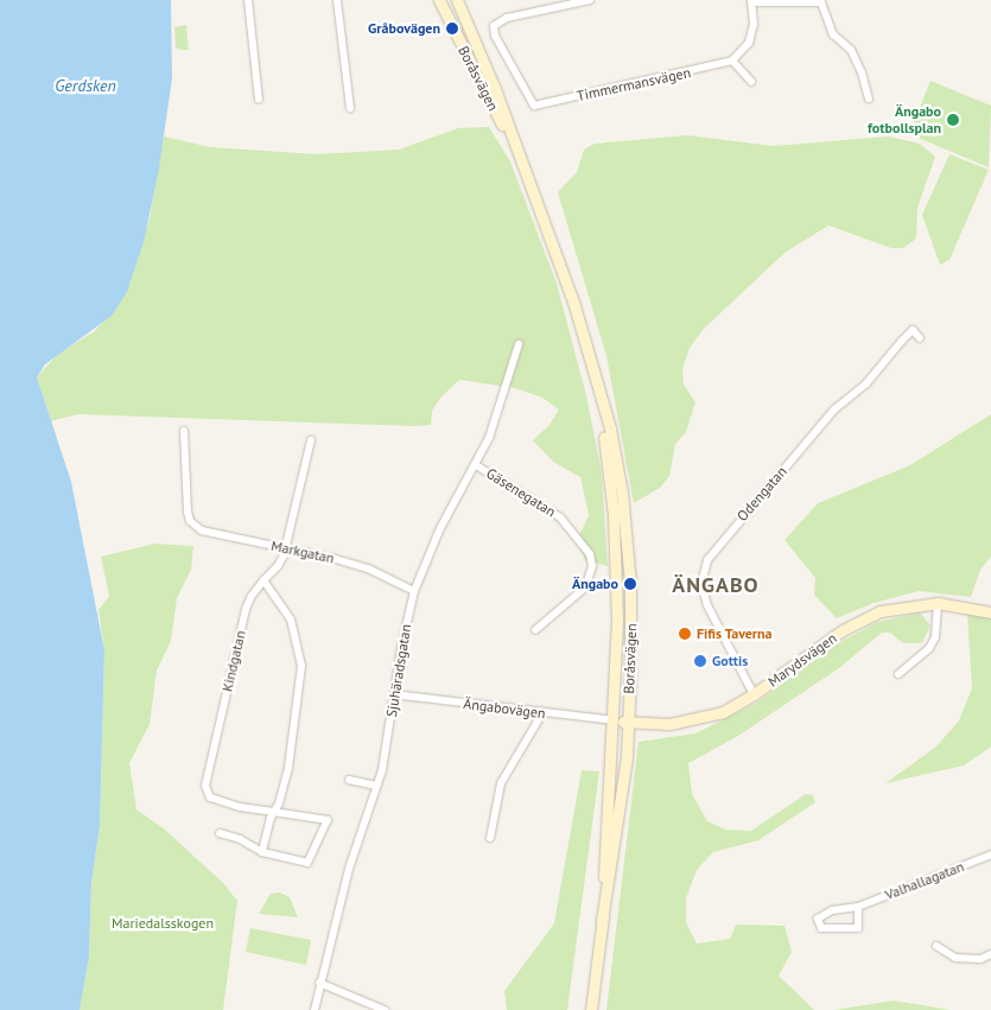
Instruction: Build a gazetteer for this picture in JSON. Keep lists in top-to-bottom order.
{
  "streets": {
    "main road": ["Boråsvägen", "Marydsvägen"],
    "street": [
      "Timmermansvägen",
      "Gäsenegatan",
      "Odengatan",
      "Markgatan",
      "Kindgatan",
      "Sjuhäradsgatan",
      "Ängabovägen",
      "Valhallagatan"
    ]
  },
  "crossings": [
    ["Boråsvägen", "Marydsvägen"],
    ["Boråsvägen", "Ängabovägen"],
    ["Gäsenegatan", "Sjuhäradsgatan"],
    ["Odengatan", "Marydsvägen"],
    ["Markgatan", "Kindgatan"],
    ["Markgatan", "Sjuhäradsgatan"],
    ["Marydsvägen", "Ängabovägen"],
    ["Sjuhäradsgatan", "Ängabovägen"]
  ],
  "districts": ["ÄNGABO"],
  "water": ["Gerdsken"],
  "parks": ["Mariedalsskogen"],
  "places": [
    "Gråbovägen",
    "Ängabo fotbollsplan",
    "Ängabo",
    "Fifis Taverna",
    "Gottis"
  ]
}
